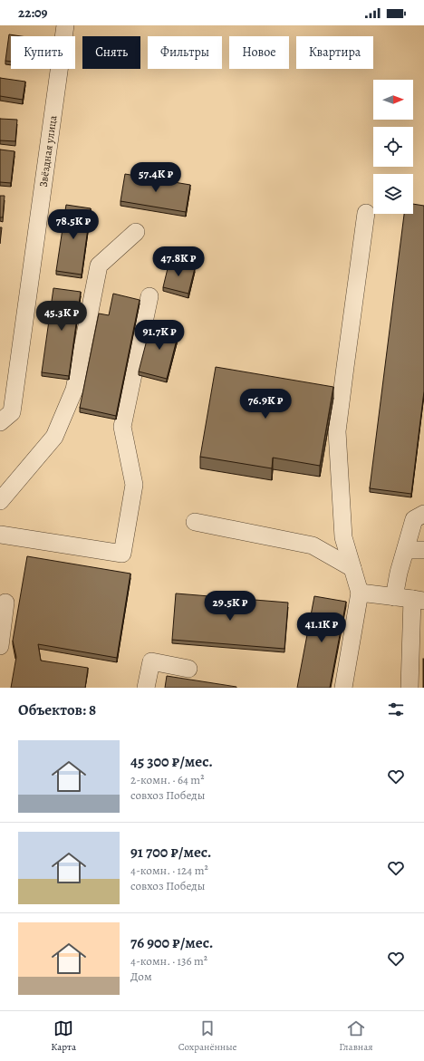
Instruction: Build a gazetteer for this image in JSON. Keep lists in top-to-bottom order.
{
  "streets": {
    "street": ["Звёздная улица"]
  },
  "north": "right",
  "page": {
    "status": "22:09",
    "chip": [
      "Купить",
      "Снять",
      "Фильтры",
      "Новое",
      "Квартира"
    ],
    "price": [
      "57.4K ₽",
      "78.5K ₽",
      "47.8K ₽",
      "45.3K ₽",
      "91.7K ₽",
      "76.9K ₽",
      "29.5K ₽",
      "41.1K ₽"
    ],
    "heading": "Объектов: 8",
    "list": [
      {
        "name": "45 300 ₽/мес.",
        "note": "2-комн. · 64 m² · совхоз Победы"
      },
      {
        "name": "91 700 ₽/мес.",
        "note": "4-комн. · 124 m² · совхоз Победы"
      },
      {
        "name": "76 900 ₽/мес.",
        "note": "4-комн. · 136 m² · Дом"
      }
    ],
    "tabs": ["Карта", "Сохранённые", "Главная"]
  }
}
